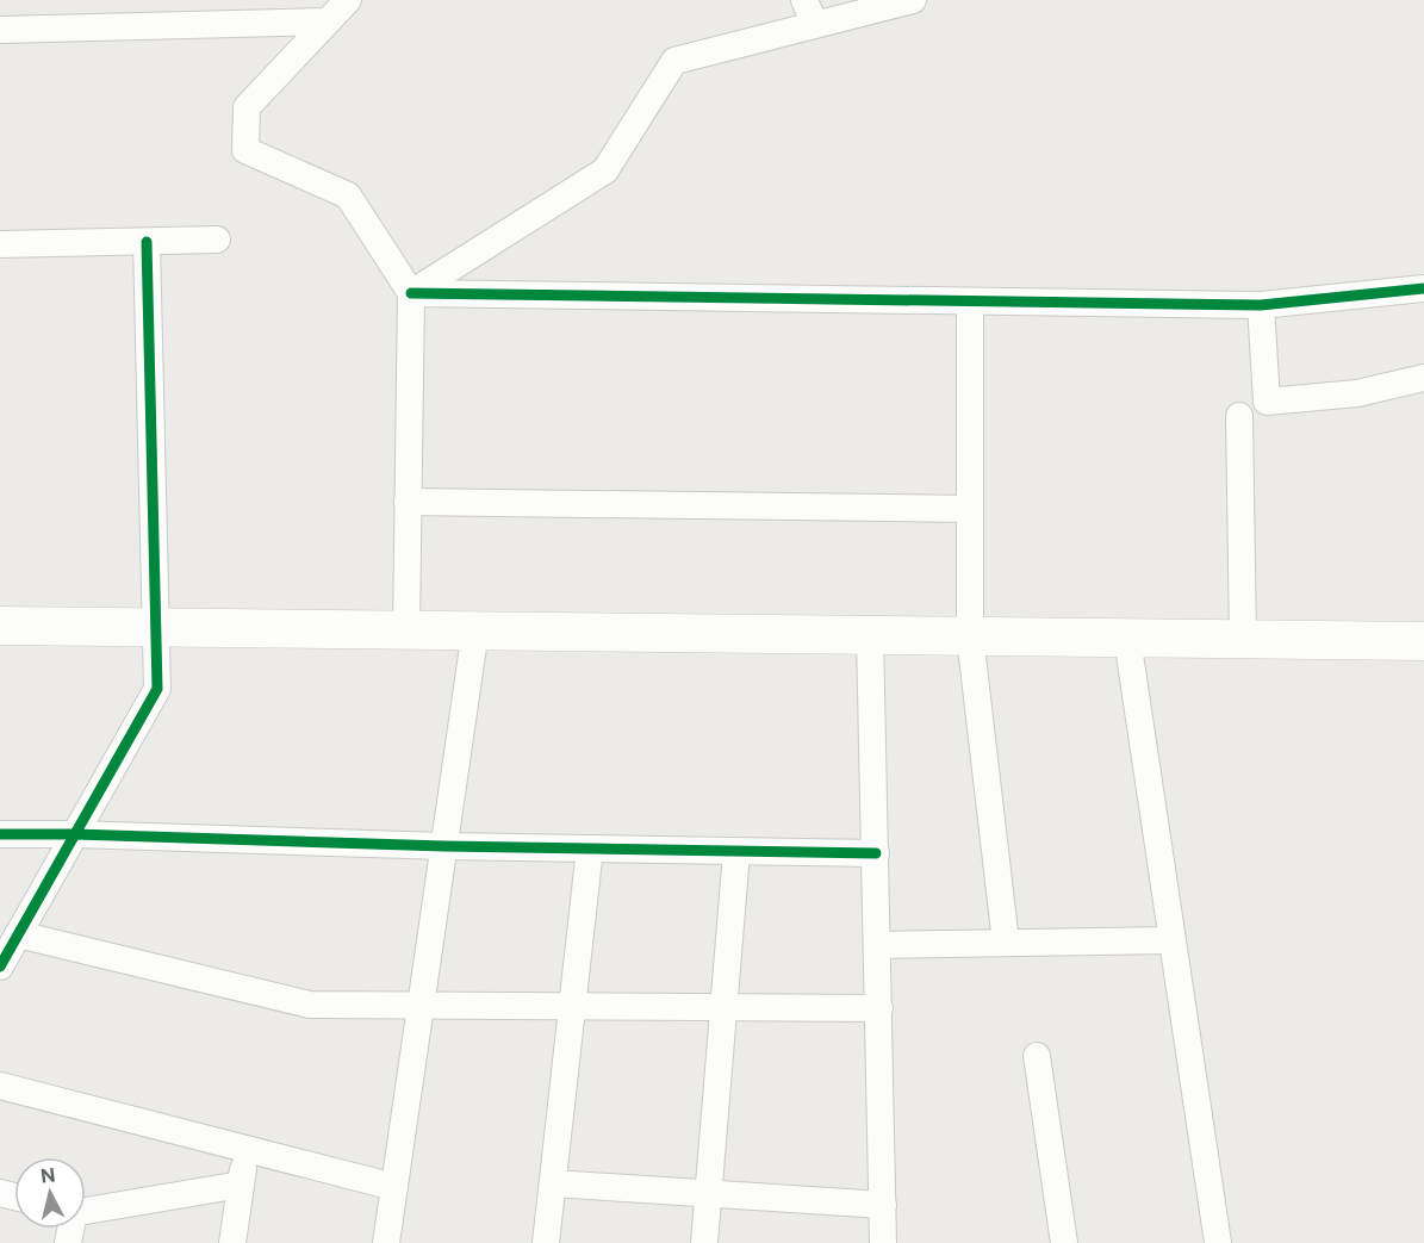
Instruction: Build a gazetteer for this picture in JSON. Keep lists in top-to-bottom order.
{
  "north": "top"
}
